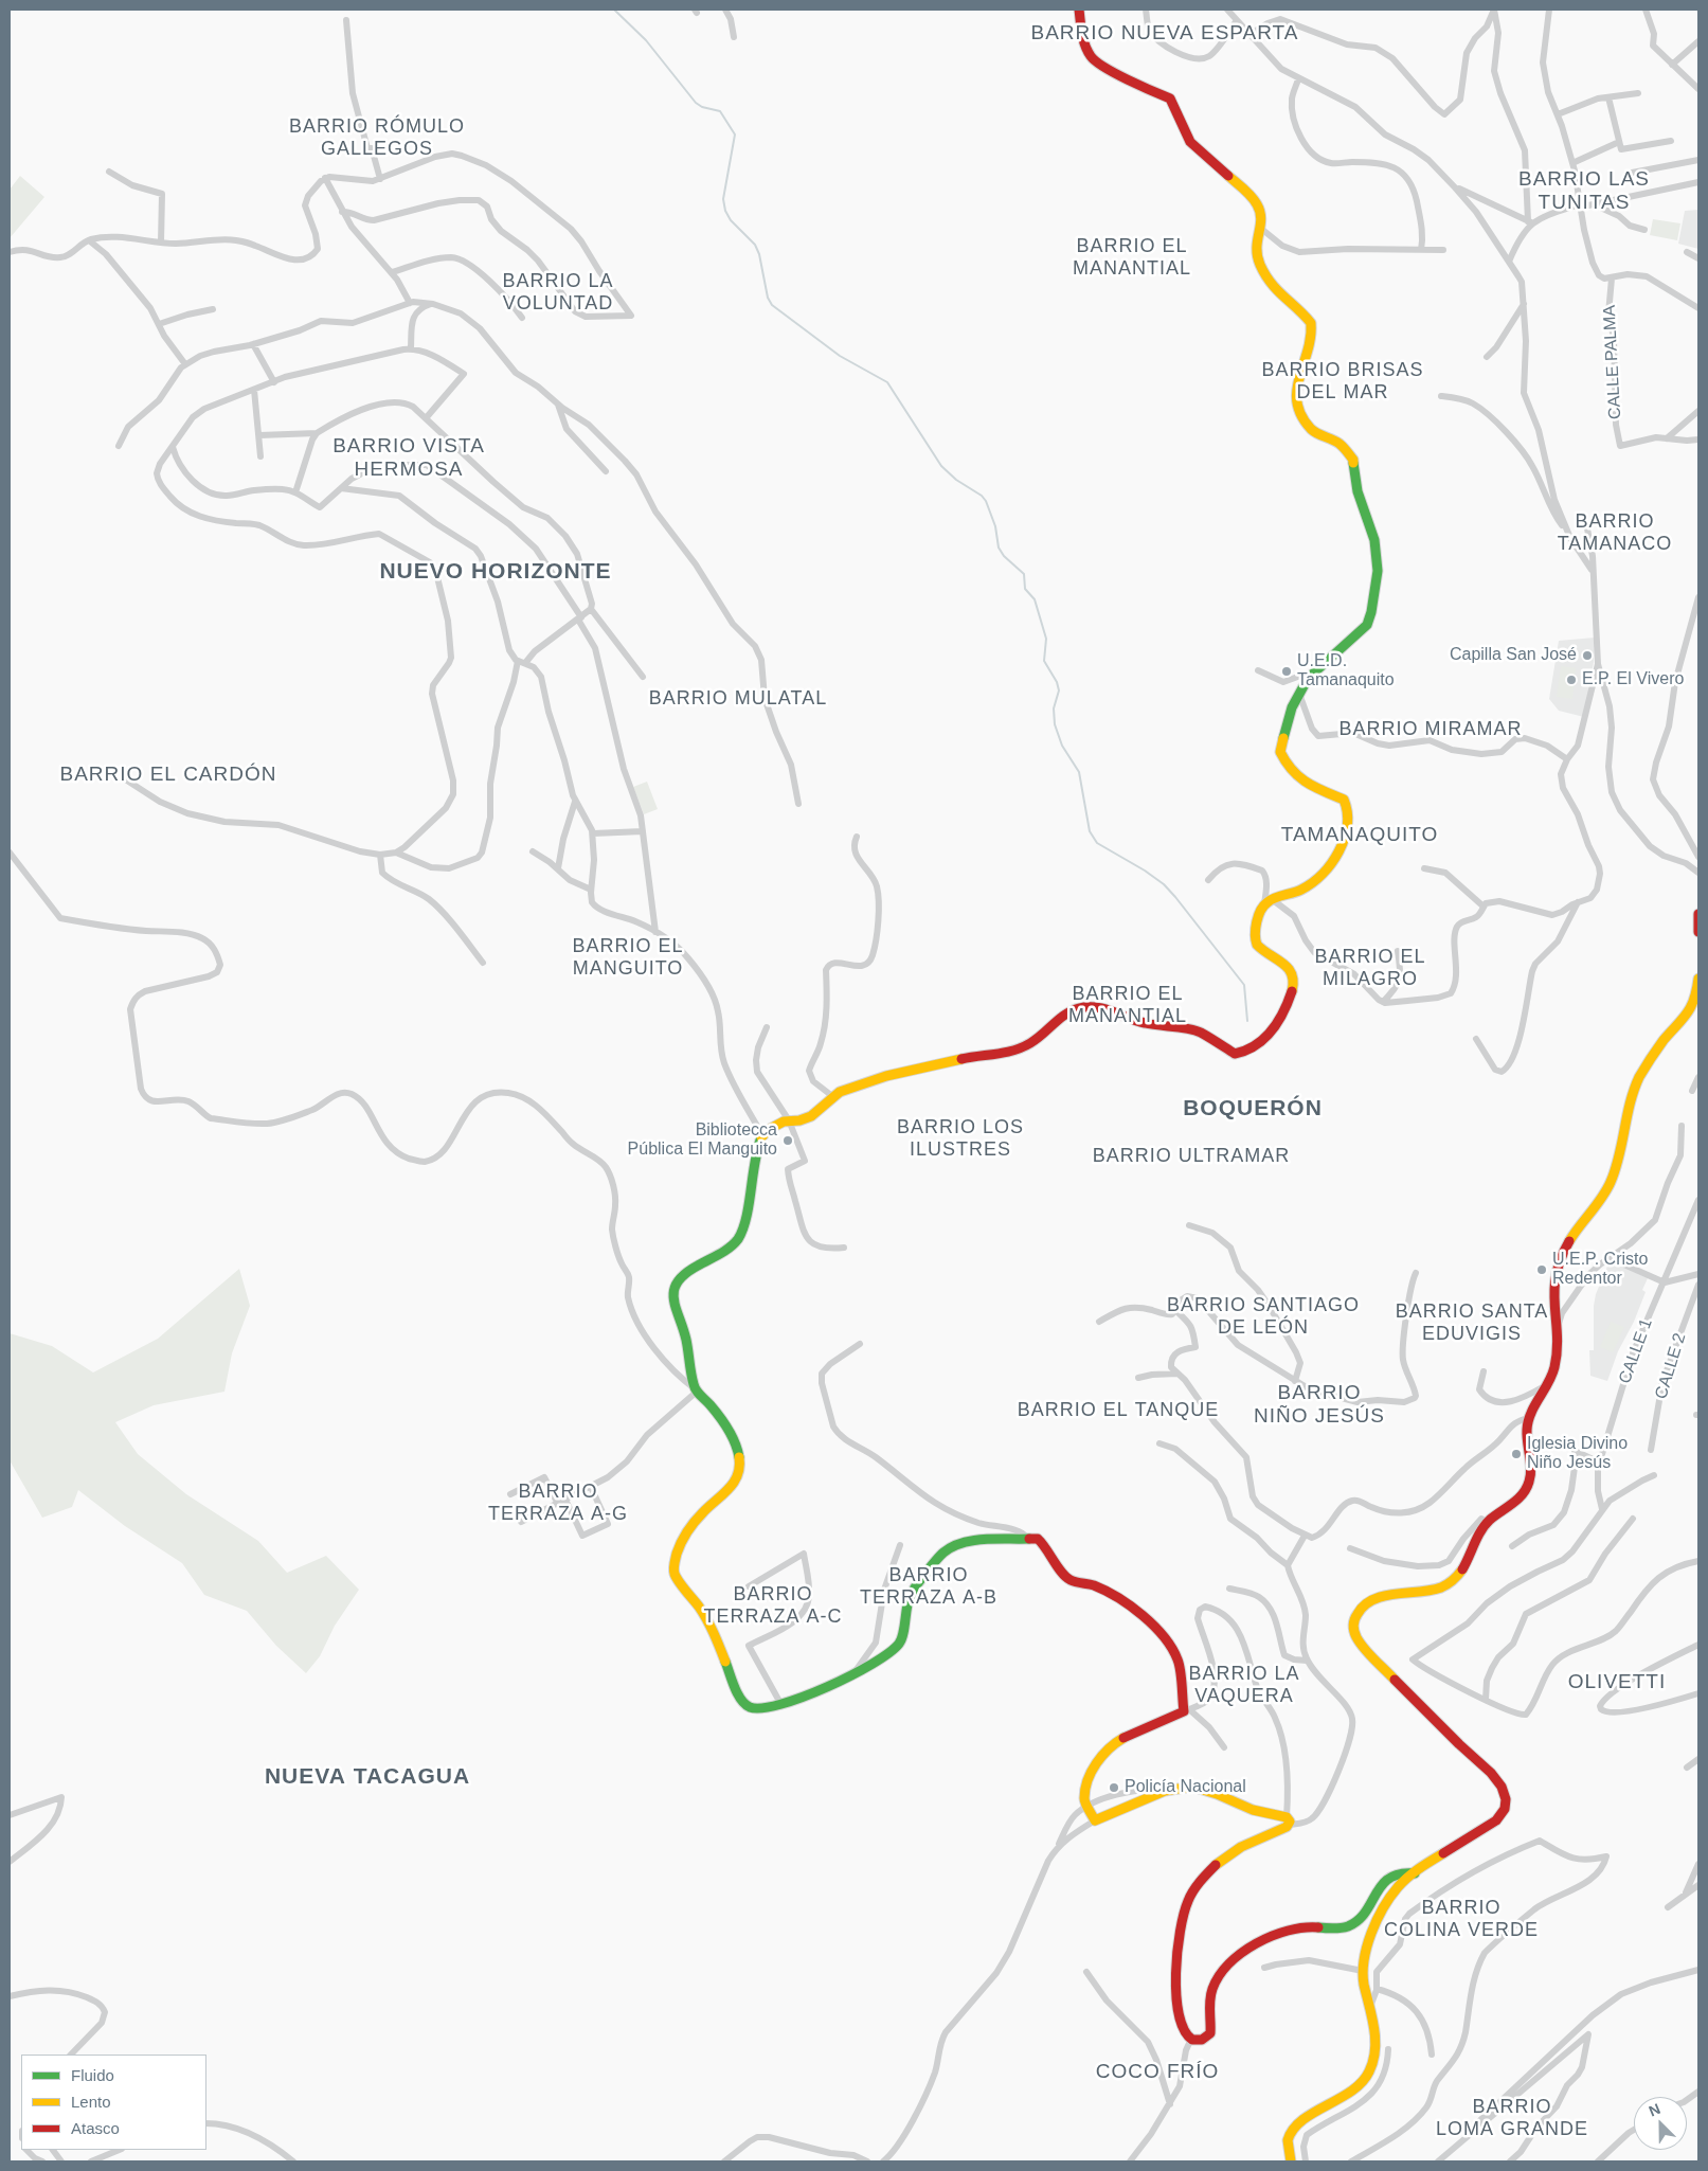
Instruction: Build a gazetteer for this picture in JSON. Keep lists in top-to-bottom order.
{
  "streets": {
    "street": ["CALLE PALMA", "CALLE 1", "CALLE 2"]
  },
  "districts": [
    "BARRIO NUEVA ESPARTA",
    "BARRIO RÓMULO GALLEGOS",
    "BARRIO LAS TUNITAS",
    "BARRIO EL MANANTIAL",
    "BARRIO LA VOLUNTAD",
    "BARRIO BRISAS DEL MAR",
    "BARRIO VISTA HERMOSA",
    "BARRIO TAMANACO",
    "NUEVO HORIZONTE",
    "BARRIO MULATAL",
    "BARRIO MIRAMAR",
    "BARRIO EL CARDÓN",
    "TAMANAQUITO",
    "BARRIO EL MANGUITO",
    "BARRIO EL MILAGRO",
    "BARRIO EL MANANTIAL",
    "BOQUERÓN",
    "BARRIO LOS ILUSTRES",
    "BARRIO ULTRAMAR",
    "BARRIO SANTIAGO DE LEÓN",
    "BARRIO SANTA EDUVIGIS",
    "BARRIO NIÑO JESÚS",
    "BARRIO EL TANQUE",
    "BARRIO TERRAZA A-G",
    "BARRIO TERRAZA A-B",
    "BARRIO TERRAZA A-C",
    "BARRIO LA VAQUERA",
    "OLIVETTI",
    "NUEVA TACAGUA",
    "BARRIO COLINA VERDE",
    "COCO FRÍO",
    "BARRIO LOMA GRANDE"
  ],
  "places": [
    "Capilla San José",
    "U.E.D. Tamanaquito",
    "E.P. El Vivero",
    "Bibliotecca Pública El Manguito",
    "U.E.P. Cristo Redentor",
    "Iglesia Divino Niño Jesús",
    "Policía Nacional"
  ],
  "legend": ["Fluido", "Lento", "Atasco"],
  "north": "top left"
}
